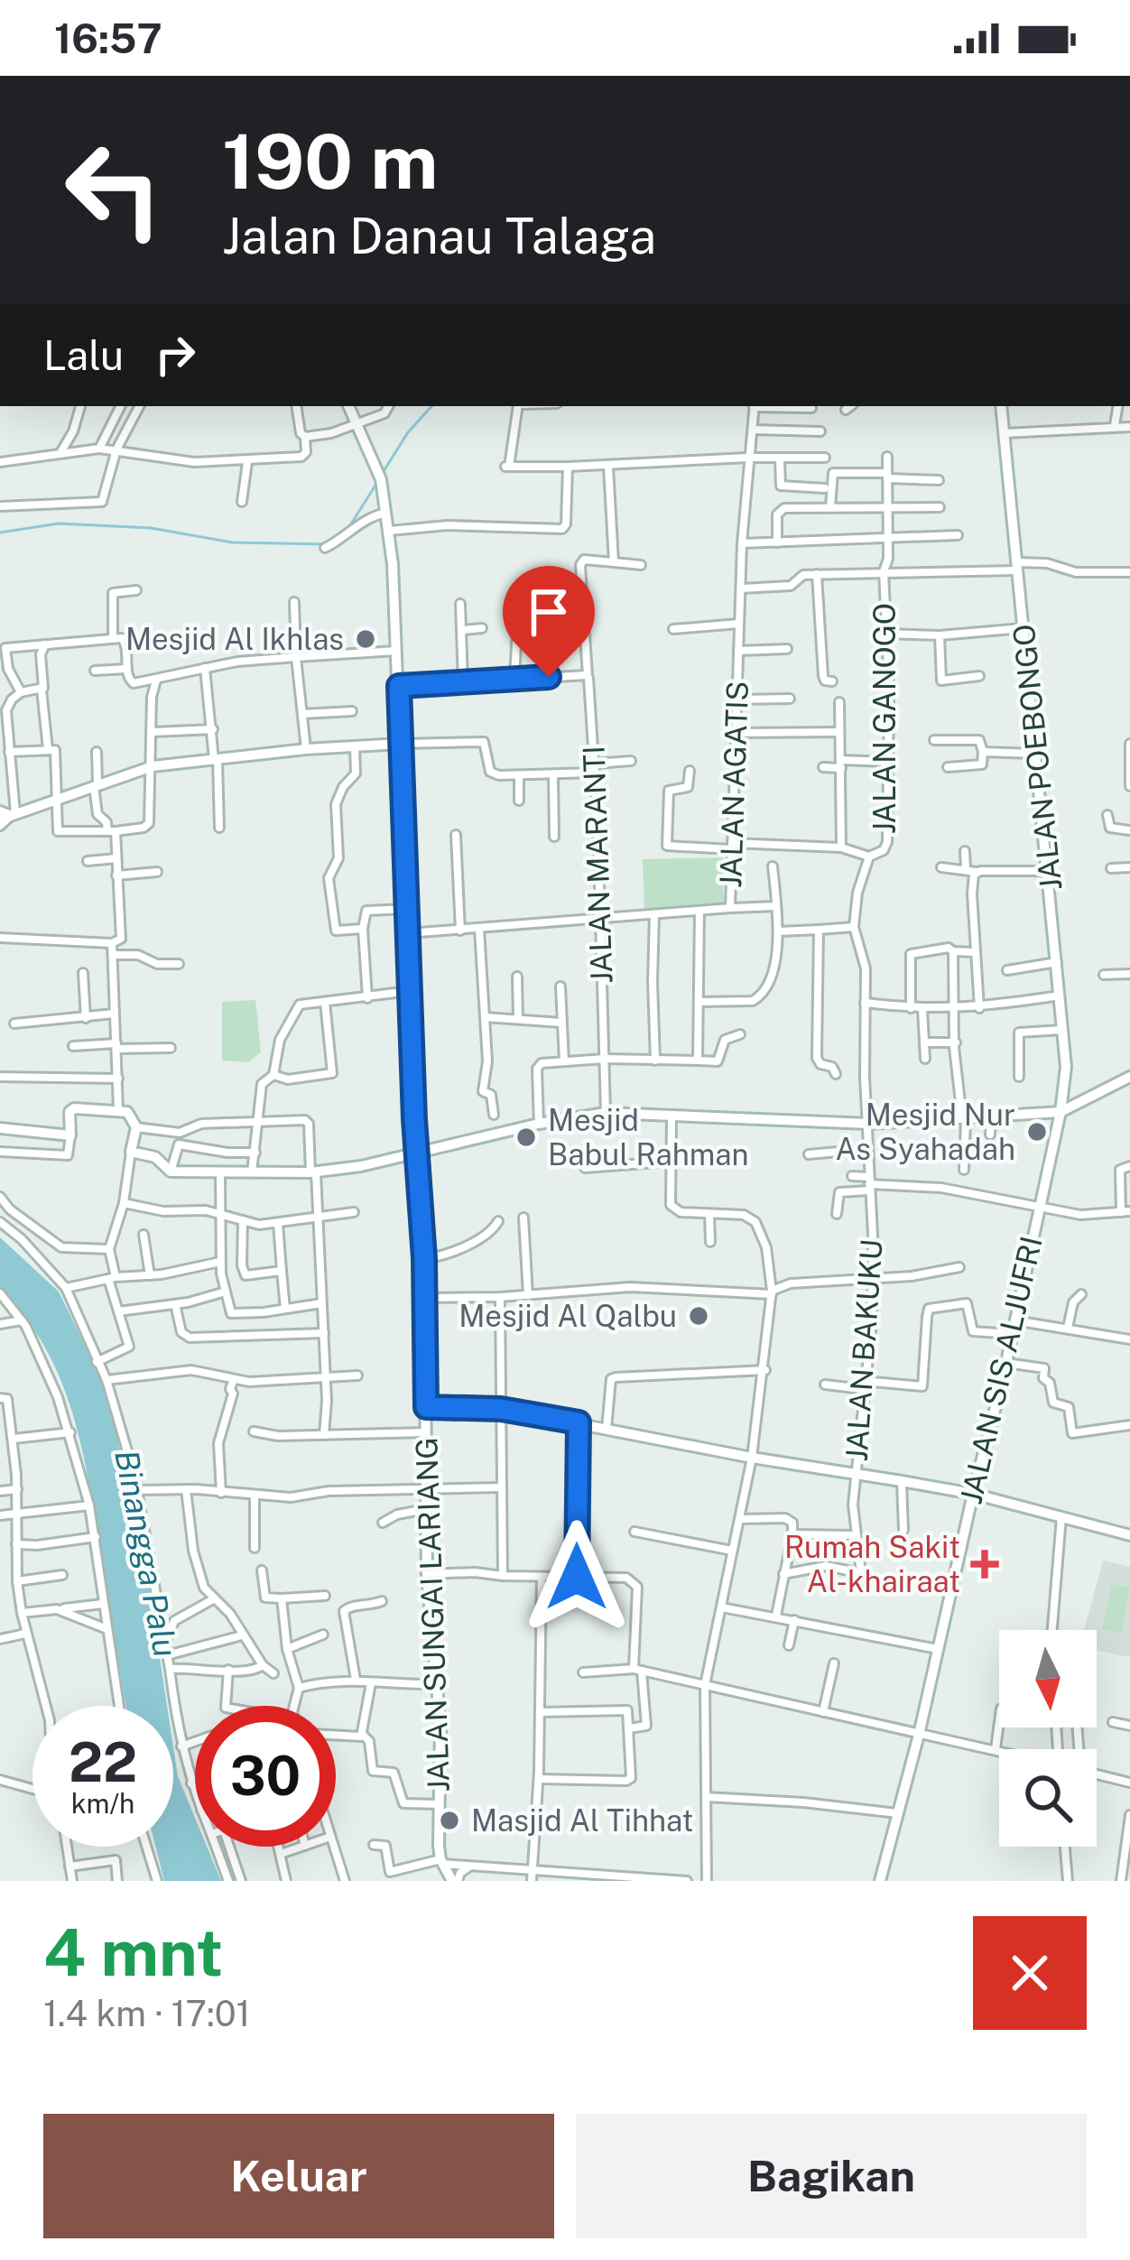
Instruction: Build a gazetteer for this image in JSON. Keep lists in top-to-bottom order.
{
  "streets": {
    "street": [
      "JALAN GANOGO",
      "JALAN POEBONGO",
      "JALAN AGATIS",
      "JALAN MARANTI",
      "JALAN BAKUKU",
      "JALAN SIS ALJUFRI",
      "JALAN SUNGAI LARIANG"
    ]
  },
  "crossings": [
    ["JALAN GANOGO", "JALAN BAKUKU"],
    ["JALAN POEBONGO", "JALAN SIS ALJUFRI"],
    ["JALAN AGATIS", "JALAN MARANTI"],
    ["JALAN AGATIS", "JALAN SUNGAI LARIANG"]
  ],
  "water": ["Binangga Palu"],
  "places": {
    "other": [
      "Mesjid Al Ikhlas",
      "Mesjid Nur As Syahadah",
      "Mesjid Babul Rahman",
      "Mesjid Al Qalbu",
      "Masjid Al Tihhat"
    ],
    "health": ["Rumah Sakit Al-khairaat"]
  },
  "north": "bottom",
  "page": {
    "status": "16:57",
    "turn": ["190 m", "Jalan Danau Talaga"],
    "then": "Lalu",
    "speed": "22 km/h",
    "limit": "30",
    "heading": ["4 mnt", "1.4 km · 17:01"],
    "buttons": ["Keluar", "Bagikan"]
  }
}
